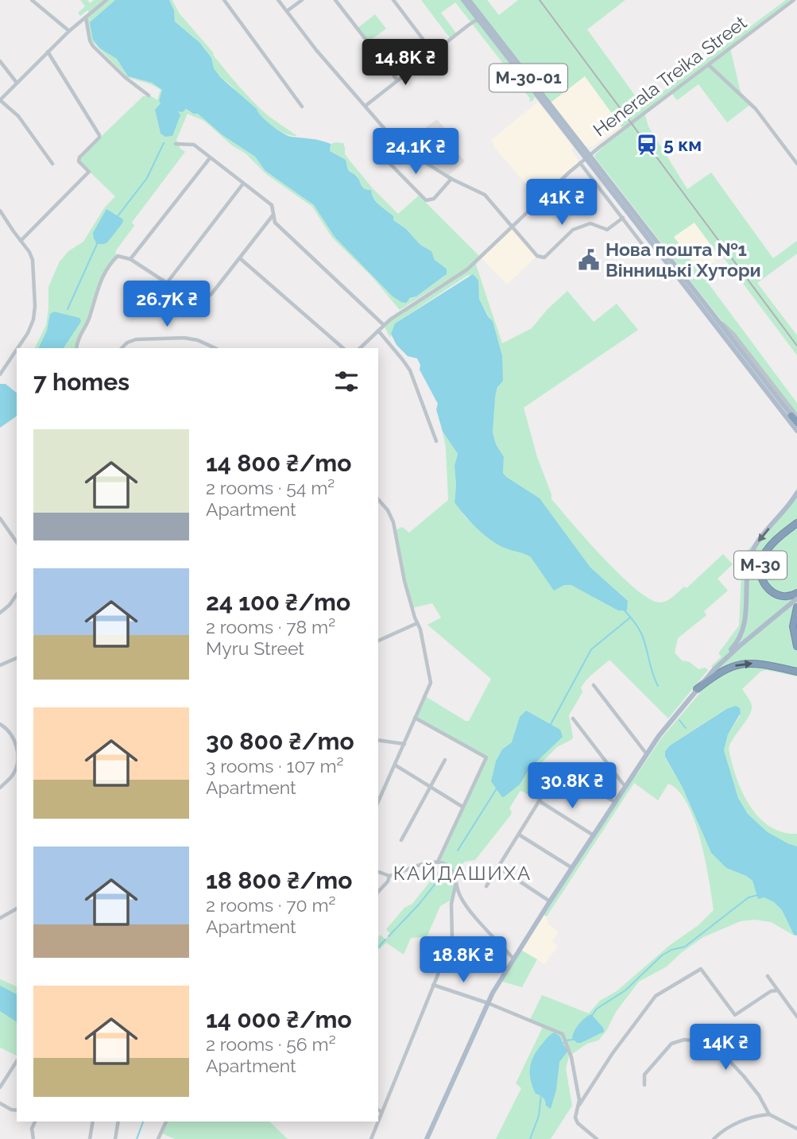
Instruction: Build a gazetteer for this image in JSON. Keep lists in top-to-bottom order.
{
  "streets": {
    "highway": ["М-30"],
    "main road": ["М-30-01"],
    "street": ["Henerala Treika Street"]
  },
  "crossings": [
    ["Henerala Treika Street", "М-30-01"]
  ],
  "districts": ["КАЙДАШИХА"],
  "places": {
    "station": ["5 км"],
    "public building": ["Нова пошта №1 Вінницькі Хутори"]
  },
  "page": {
    "price": [
      "14.8K ₴",
      "24.1K ₴",
      "41K ₴",
      "26.7K ₴",
      "30.8K ₴",
      "18.8K ₴",
      "14K ₴"
    ],
    "heading": "7 homes",
    "list": [
      {
        "name": "14 800 ₴/mo",
        "note": "2 rooms · 54 m² · Apartment"
      },
      {
        "name": "24 100 ₴/mo",
        "note": "2 rooms · 78 m² · Myru Street"
      },
      {
        "name": "30 800 ₴/mo",
        "note": "3 rooms · 107 m² · Apartment"
      },
      {
        "name": "18 800 ₴/mo",
        "note": "2 rooms · 70 m² · Apartment"
      },
      {
        "name": "14 000 ₴/mo",
        "note": "2 rooms · 56 m² · Apartment"
      }
    ]
  }
}
